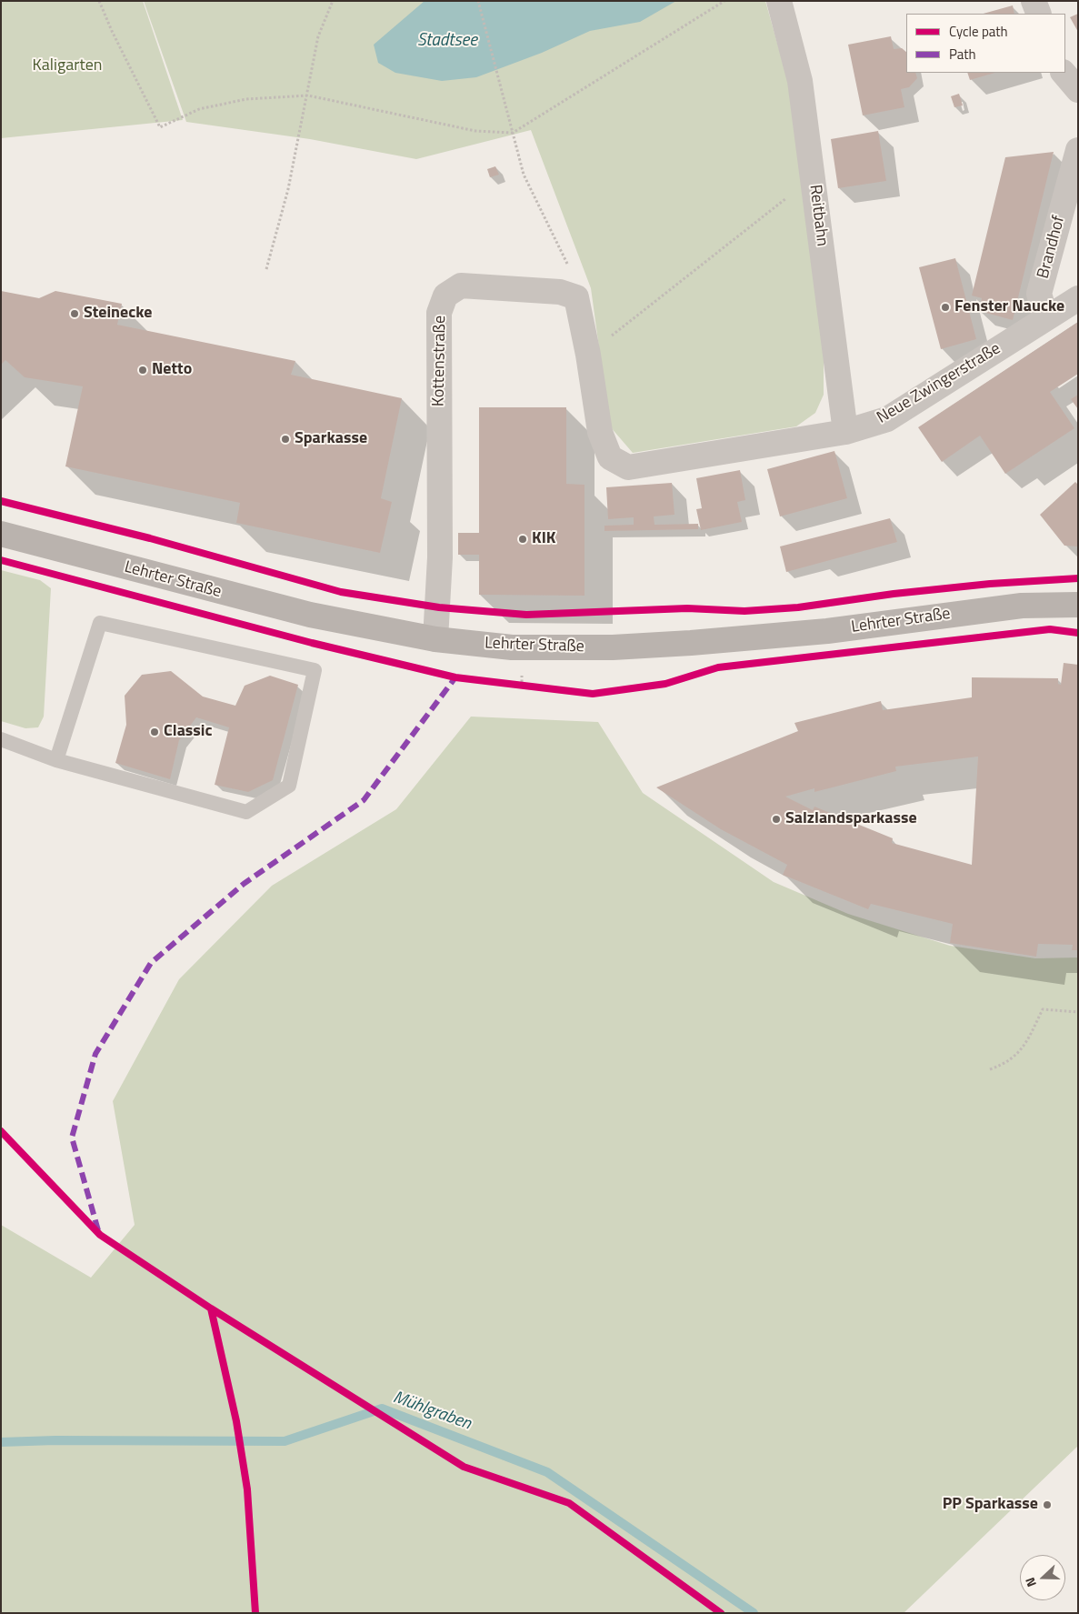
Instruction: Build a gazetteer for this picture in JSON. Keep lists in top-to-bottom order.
{
  "streets": {
    "main road": ["Lehrter Straße"],
    "street": [
      "Reitbahn",
      "Brandhof",
      "Kottenstraße",
      "Neue Zwingerstraße"
    ]
  },
  "crossings": [
    ["Reitbahn", "Neue Zwingerstraße"],
    ["Brandhof", "Neue Zwingerstraße"],
    ["Kottenstraße", "Lehrter Straße"]
  ],
  "water": ["Stadtsee", "Mühlgraben"],
  "parks": ["Kaligarten"],
  "places": [
    "Fenster Naucke",
    "Steinecke",
    "Netto",
    "Sparkasse",
    "KIK",
    "Classic",
    "Salzlandsparkasse",
    "PP Sparkasse"
  ],
  "legend": ["Cycle path", "Path"],
  "north": "left"
}
